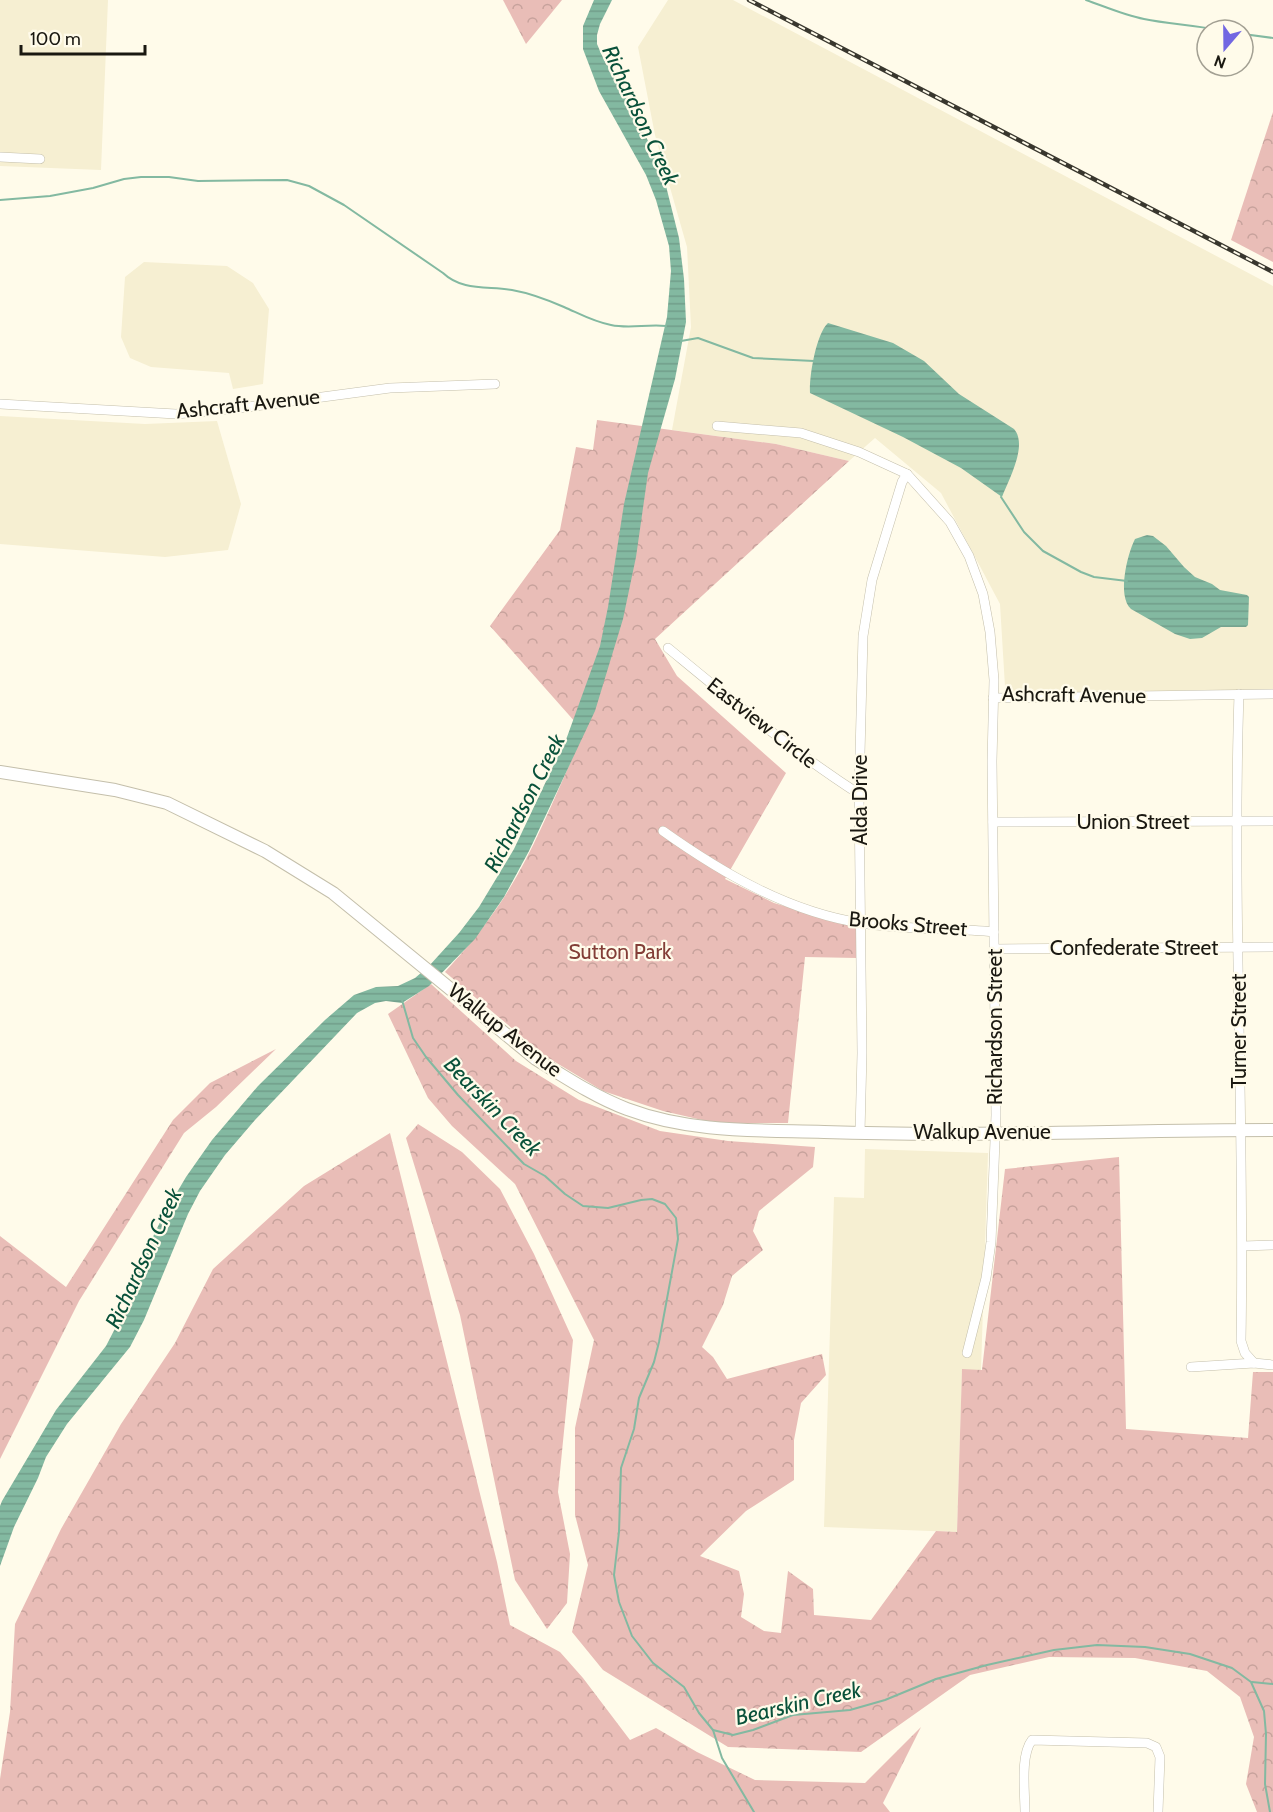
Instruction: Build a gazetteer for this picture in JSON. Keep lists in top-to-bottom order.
{
  "streets": {
    "street": [
      "Ashcraft Avenue",
      "Eastview Circle",
      "Alda Drive",
      "Union Street",
      "Brooks Street",
      "Confederate Street",
      "Richardson Street",
      "Walkup Avenue",
      "Turner Street"
    ]
  },
  "crossings": [
    ["Ashcraft Avenue", "Alda Drive"],
    ["Ashcraft Avenue", "Richardson Street"],
    ["Ashcraft Avenue", "Turner Street"],
    ["Eastview Circle", "Alda Drive"],
    ["Alda Drive", "Brooks Street"],
    ["Alda Drive", "Walkup Avenue"],
    ["Union Street", "Richardson Street"],
    ["Union Street", "Turner Street"],
    ["Brooks Street", "Richardson Street"],
    ["Confederate Street", "Richardson Street"],
    ["Confederate Street", "Turner Street"],
    ["Richardson Street", "Walkup Avenue"],
    ["Walkup Avenue", "Turner Street"]
  ],
  "water": ["Richardson Creek", "Bearskin Creek"],
  "parks": ["Sutton Park"],
  "scale_bar": "100 m",
  "north": "bottom"
}
